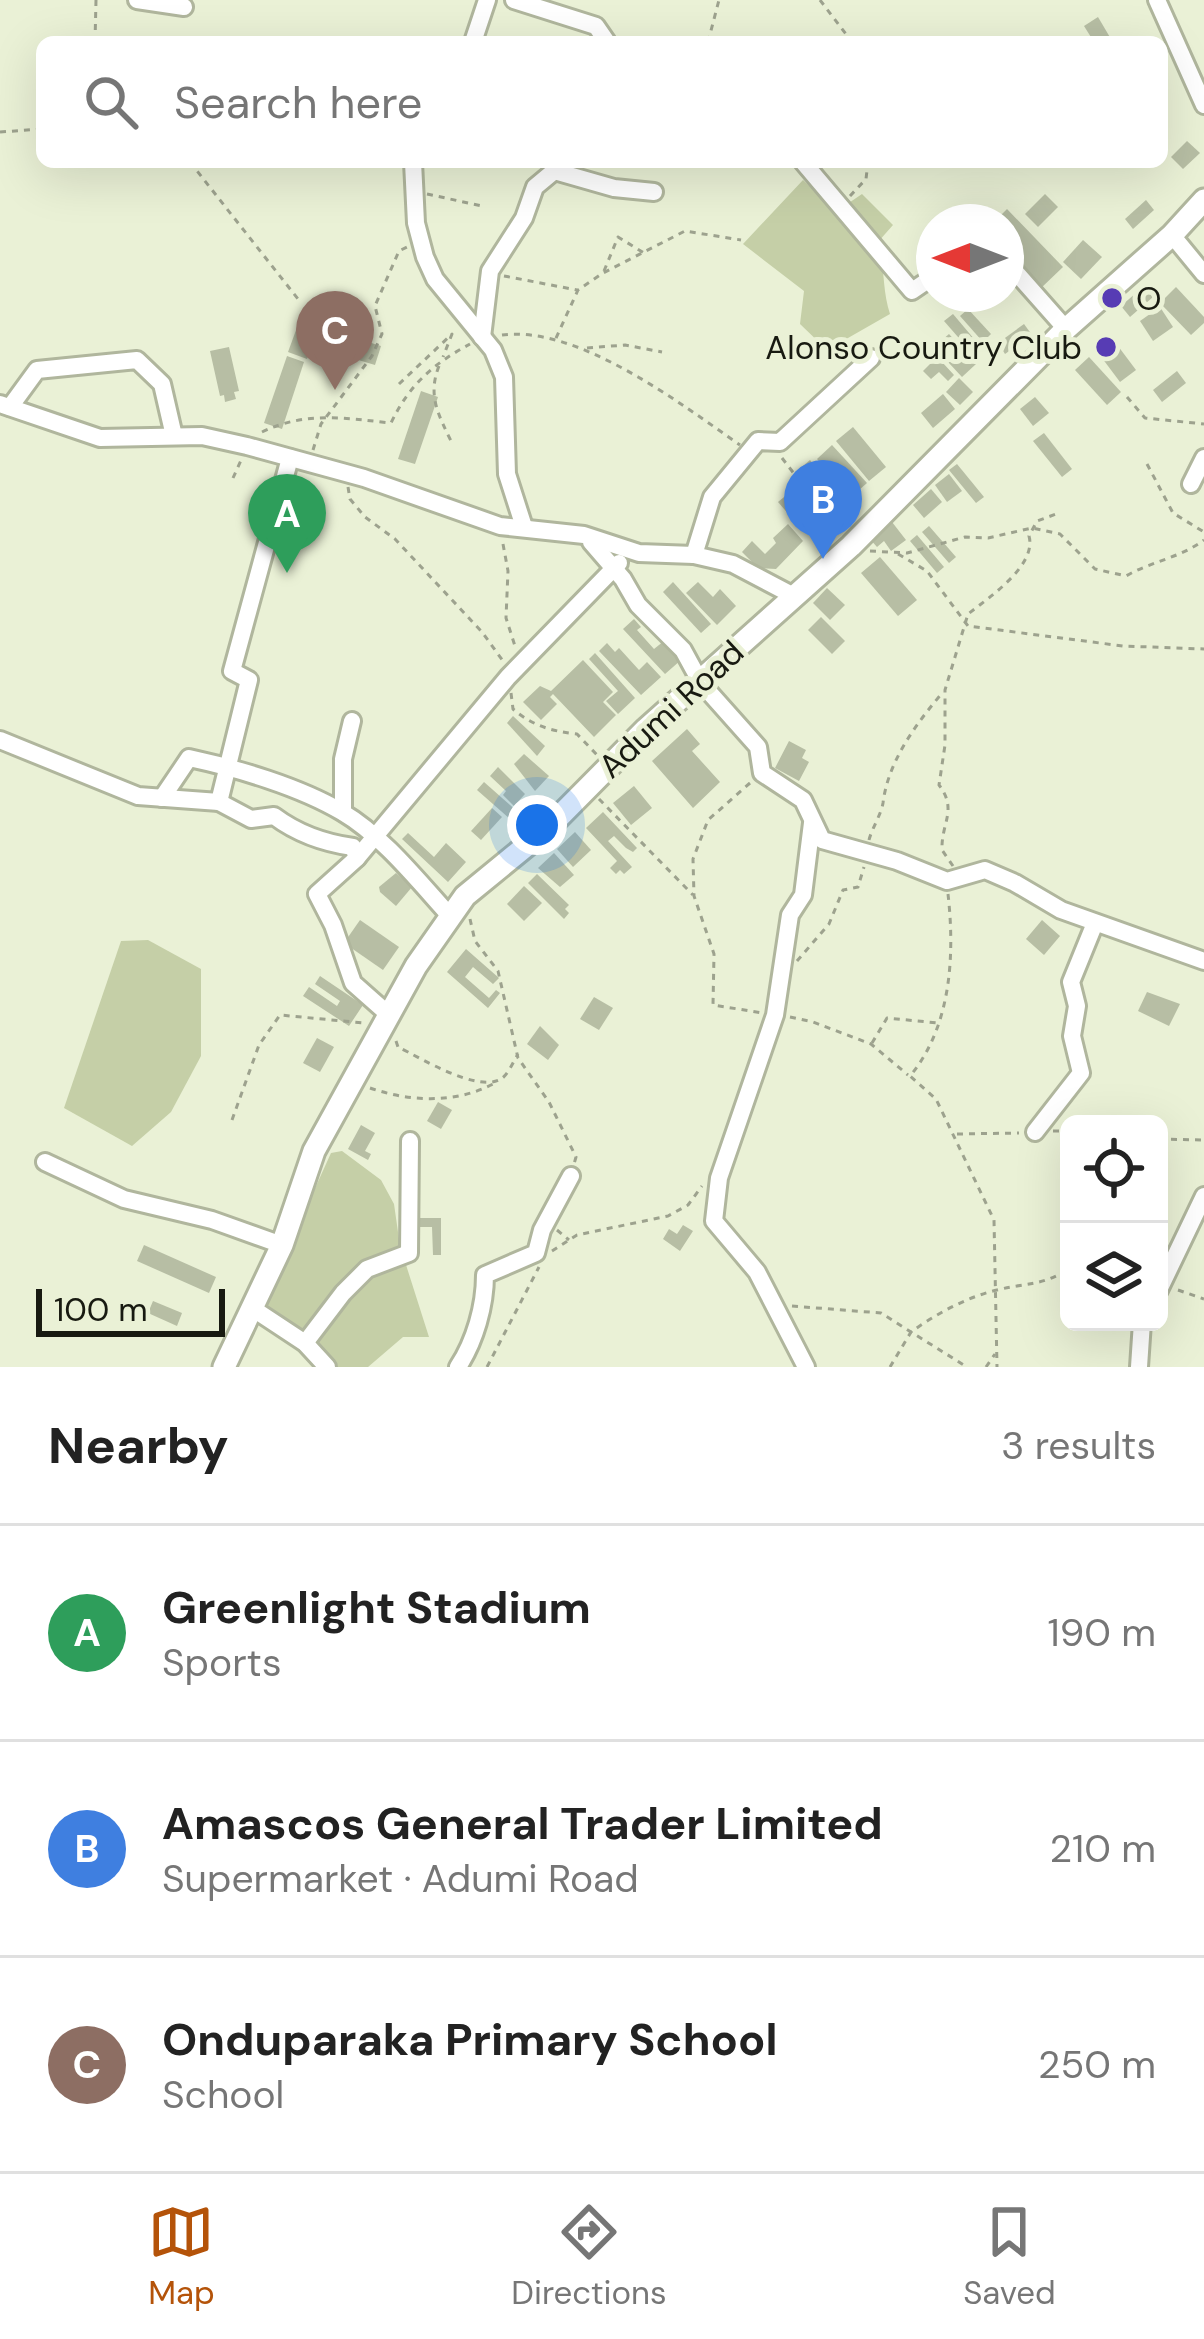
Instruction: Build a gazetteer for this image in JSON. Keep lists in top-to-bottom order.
{
  "streets": {
    "main road": ["Adumi Road"]
  },
  "places": ["O", "Alonso Country Club"],
  "scale_bar": "100 m",
  "north": "left",
  "page": {
    "search": "Search here",
    "pins": ["C", "B", "A"],
    "scale": "100 m",
    "heading": ["Nearby", "3 results"],
    "list": [
      {
        "mark": "A",
        "name": "Greenlight Stadium",
        "note": "Sports",
        "value": "190 m"
      },
      {
        "mark": "B",
        "name": "Amascos General Trader Limited",
        "note": "Supermarket · Adumi Road",
        "value": "210 m"
      },
      {
        "mark": "C",
        "name": "Onduparaka Primary School",
        "note": "School",
        "value": "250 m"
      }
    ],
    "nav": ["Map", "Directions", "Saved"]
  }
}
